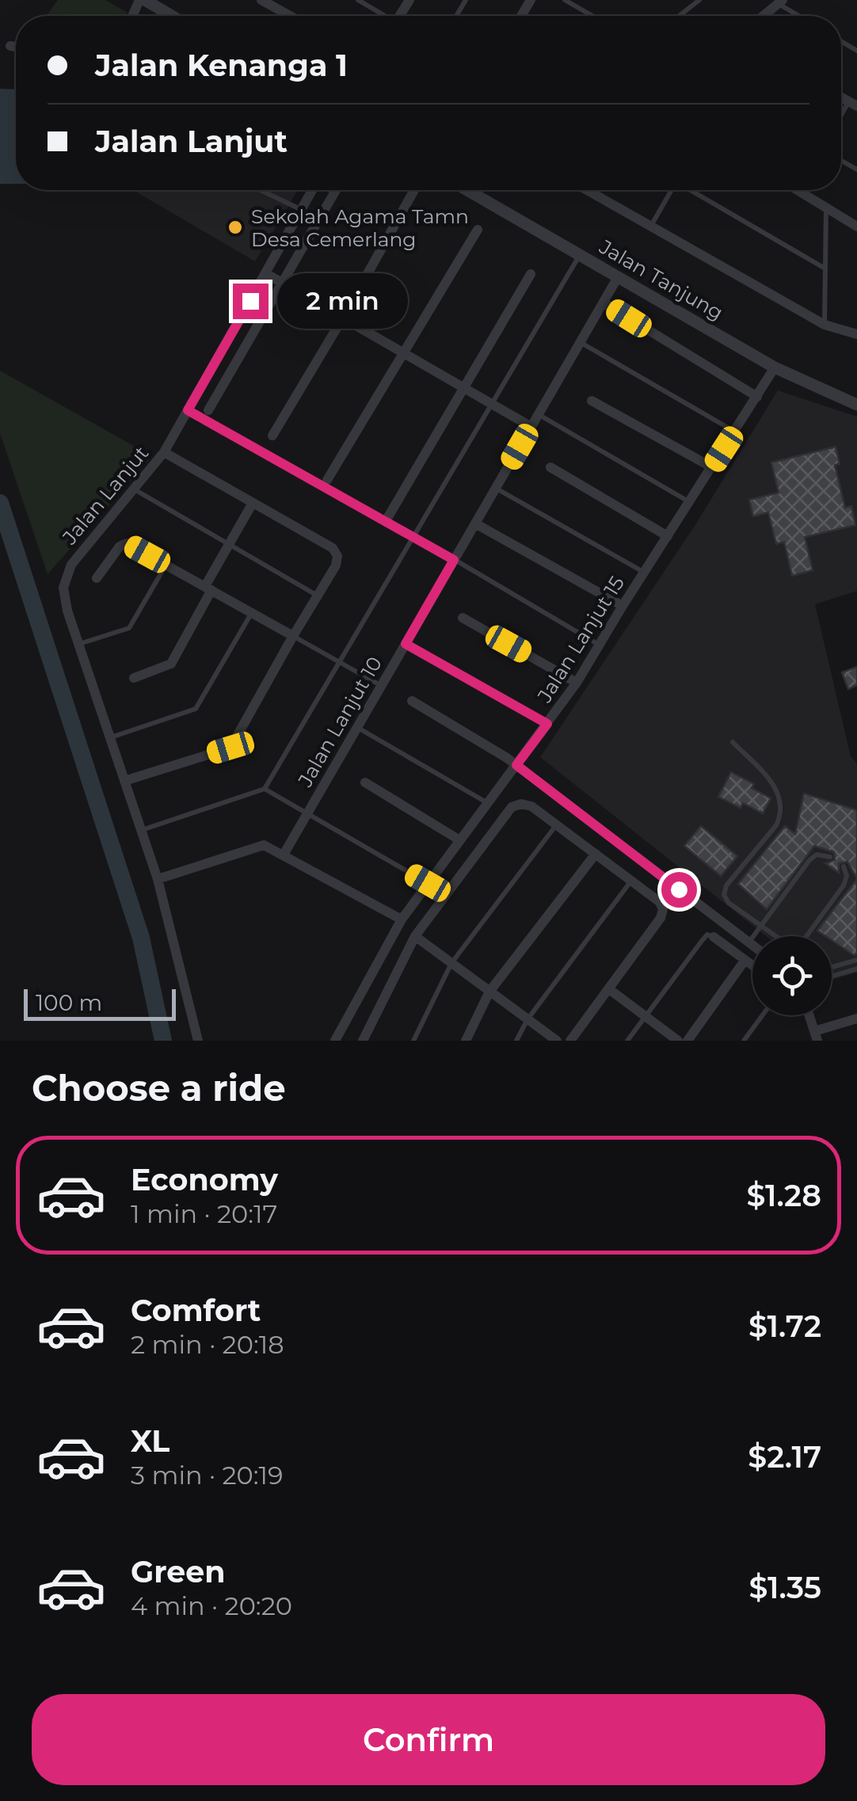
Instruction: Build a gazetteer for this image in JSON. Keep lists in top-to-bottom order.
{
  "streets": {
    "street": [
      "Jalan Tanjung",
      "Jalan Lanjut",
      "Jalan Lanjut 15",
      "Jalan Lanjut 10"
    ]
  },
  "crossings": [
    ["Jalan Tanjung", "Jalan Lanjut 15"],
    ["Jalan Tanjung", "Jalan Lanjut 10"]
  ],
  "places": ["Sekolah Agama Tamn Desa Cemerlang"],
  "scale_bar": "100 m",
  "page": {
    "banner": ["Jalan Kenanga 1", "Jalan Lanjut"],
    "bubble": "2 min",
    "scale": "100 m",
    "heading": "Choose a ride",
    "list": [
      {
        "name": "Economy",
        "note": "1 min · 20:17",
        "value": "$1.28"
      },
      {
        "name": "Comfort",
        "note": "2 min · 20:18",
        "value": "$1.72"
      },
      {
        "name": "XL",
        "note": "3 min · 20:19",
        "value": "$2.17"
      },
      {
        "name": "Green",
        "note": "4 min · 20:20",
        "value": "$1.35"
      }
    ],
    "buttons": "Confirm"
  }
}
